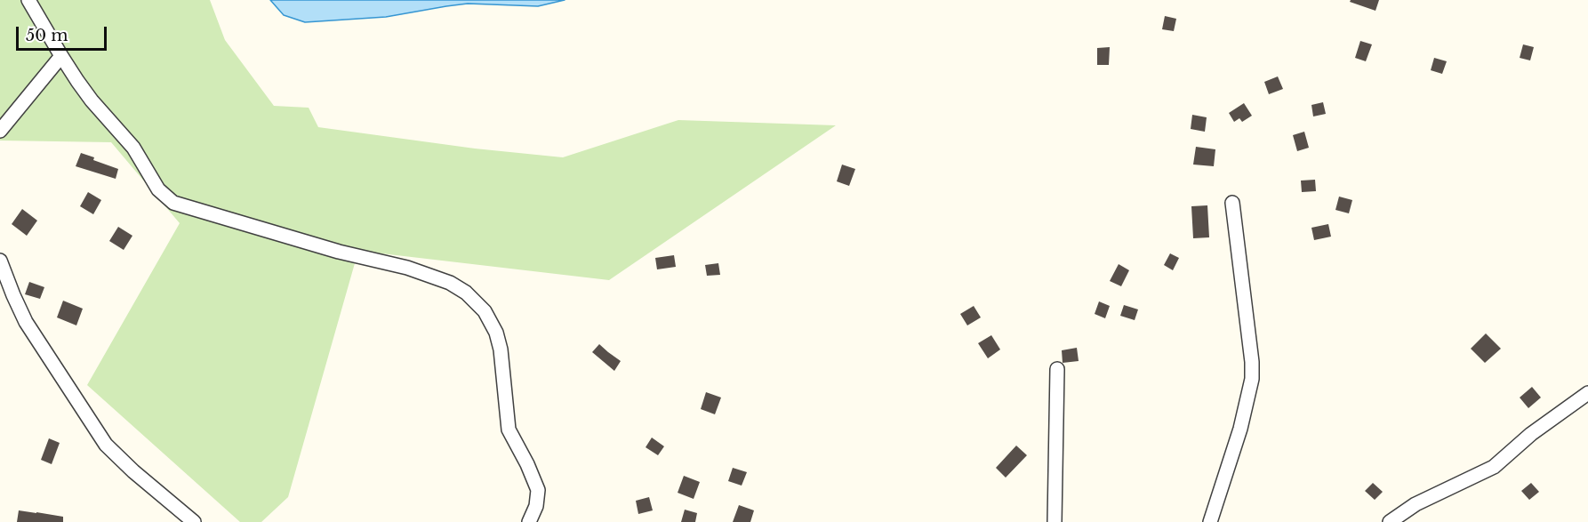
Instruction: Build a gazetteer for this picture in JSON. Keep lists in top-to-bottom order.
{
  "scale_bar": "50 m"
}
